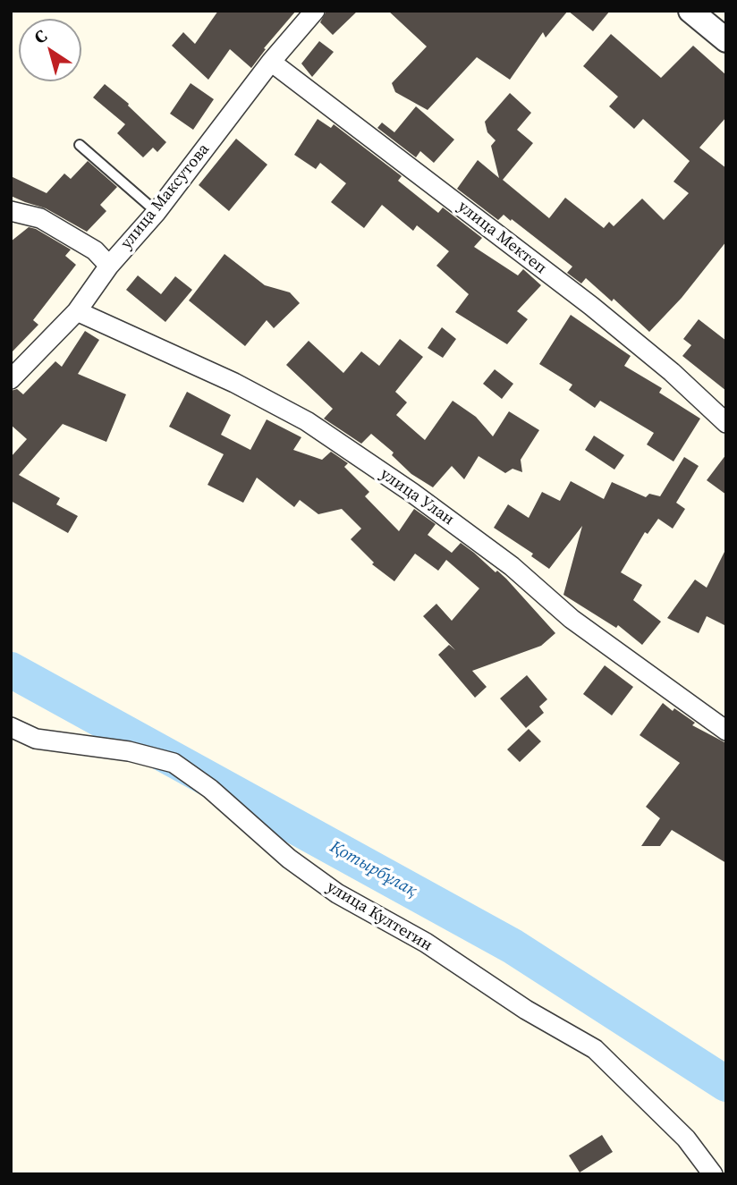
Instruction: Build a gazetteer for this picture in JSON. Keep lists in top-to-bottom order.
{
  "streets": {
    "street": [
      "улица Максутова",
      "улица Мектеп",
      "улица Улан",
      "улица Култегин"
    ]
  },
  "crossings": [
    ["улица Максутова", "улица Мектеп"],
    ["улица Максутова", "улица Улан"]
  ],
  "water": ["Қотырбұлақ"],
  "north": "top left"
}
